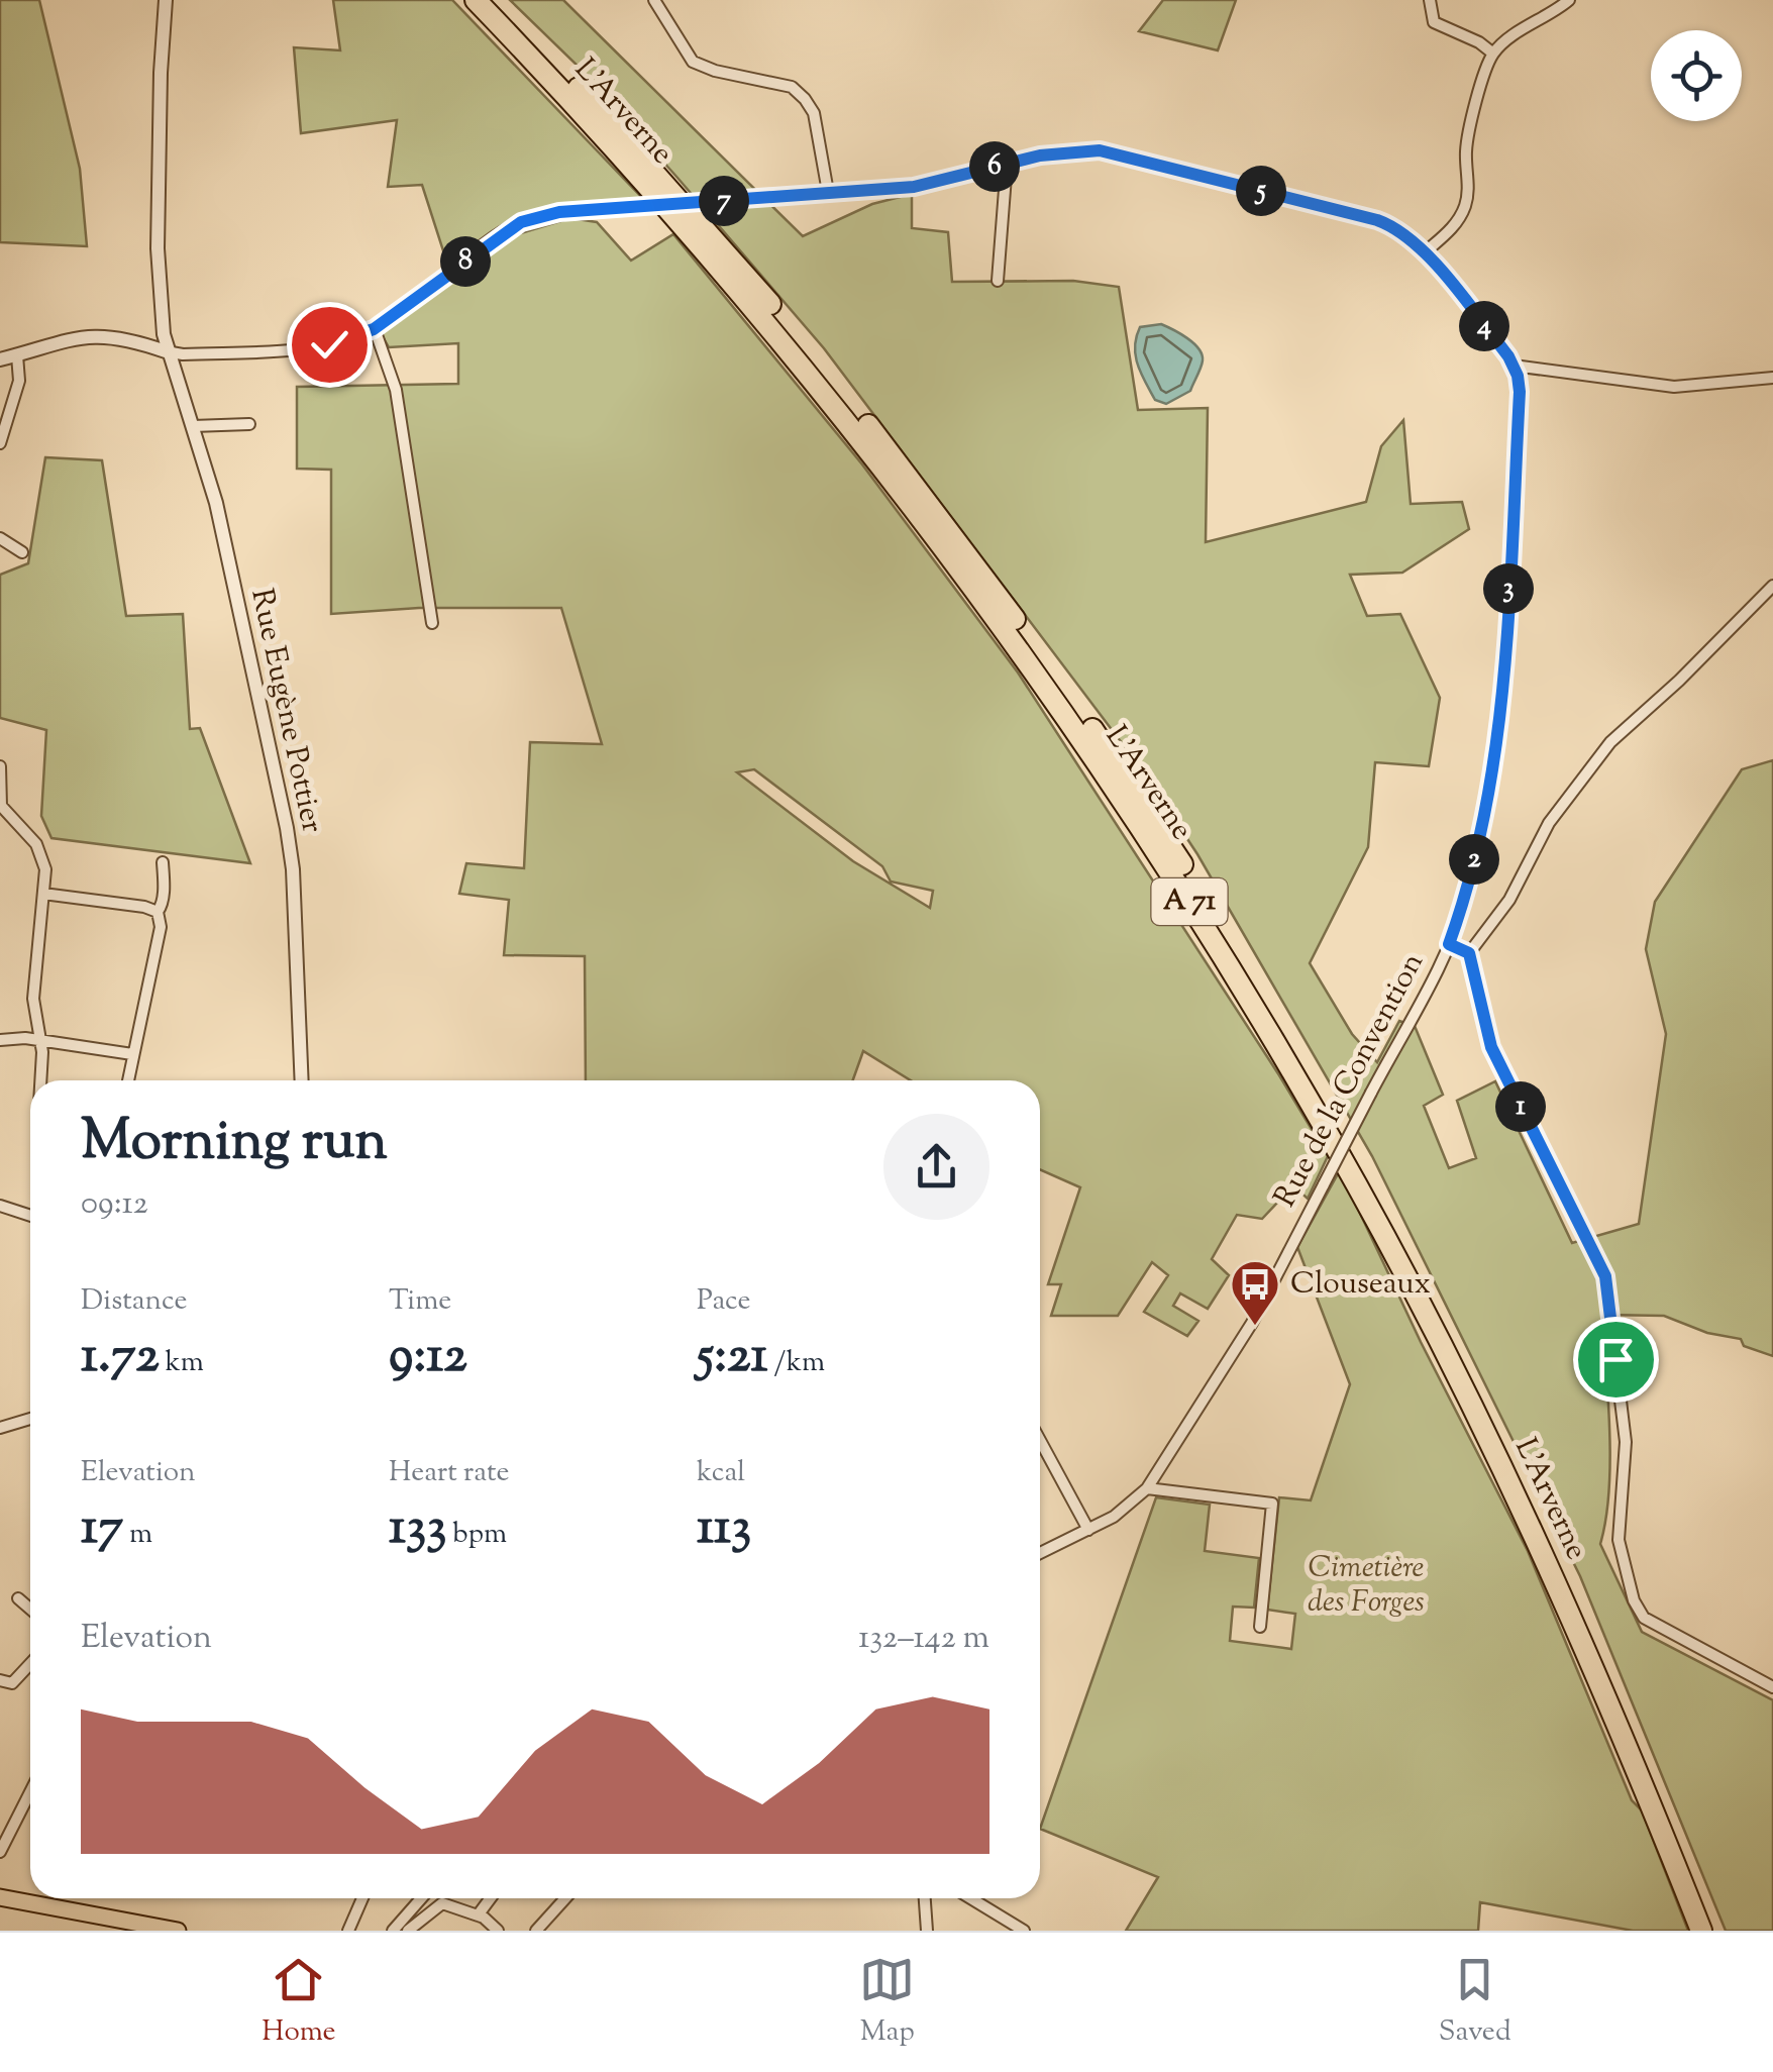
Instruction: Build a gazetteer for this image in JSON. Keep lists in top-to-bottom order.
{
  "streets": {
    "highway": ["L'Arverne", "A 71"],
    "street": ["Rue Eugène Pottier", "Rue de la Convention"]
  },
  "parks": ["Cimetière des Forges"],
  "places": {
    "bus stop": ["Clouseaux"]
  },
  "page": {
    "pins": [
      "6",
      "5",
      "7",
      "8",
      "4",
      "3",
      "2",
      "1"
    ],
    "heading": ["Morning run", "09:12"],
    "stats": [
      ["Distance", "1.72 km"],
      ["Time", "9:12"],
      ["Pace", "5:21 /km"],
      ["Elevation", "17 m"],
      ["Heart rate", "133 bpm"],
      ["kcal", "113"]
    ],
    "chart": ["Elevation", "132–142 m"],
    "tabs": ["Home", "Map", "Saved"]
  }
}
